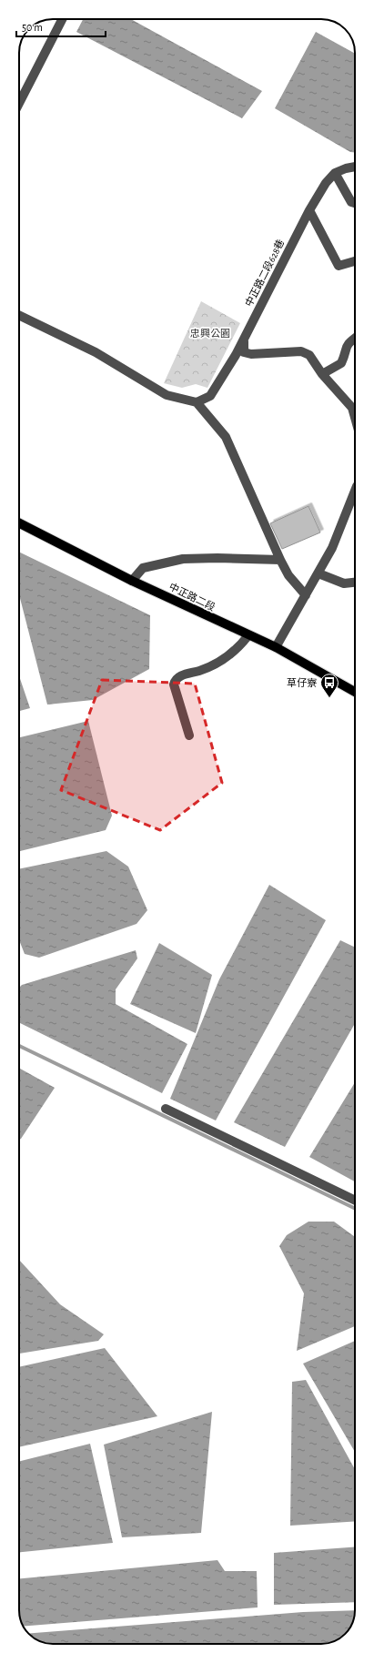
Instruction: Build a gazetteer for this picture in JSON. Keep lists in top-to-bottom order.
{
  "streets": {
    "main road": ["中正路二段"],
    "street": ["中正路二段628巷"]
  },
  "parks": ["忠興公園"],
  "places": {
    "bus stop": ["草仔寮"]
  },
  "scale_bar": "50 m"
}
